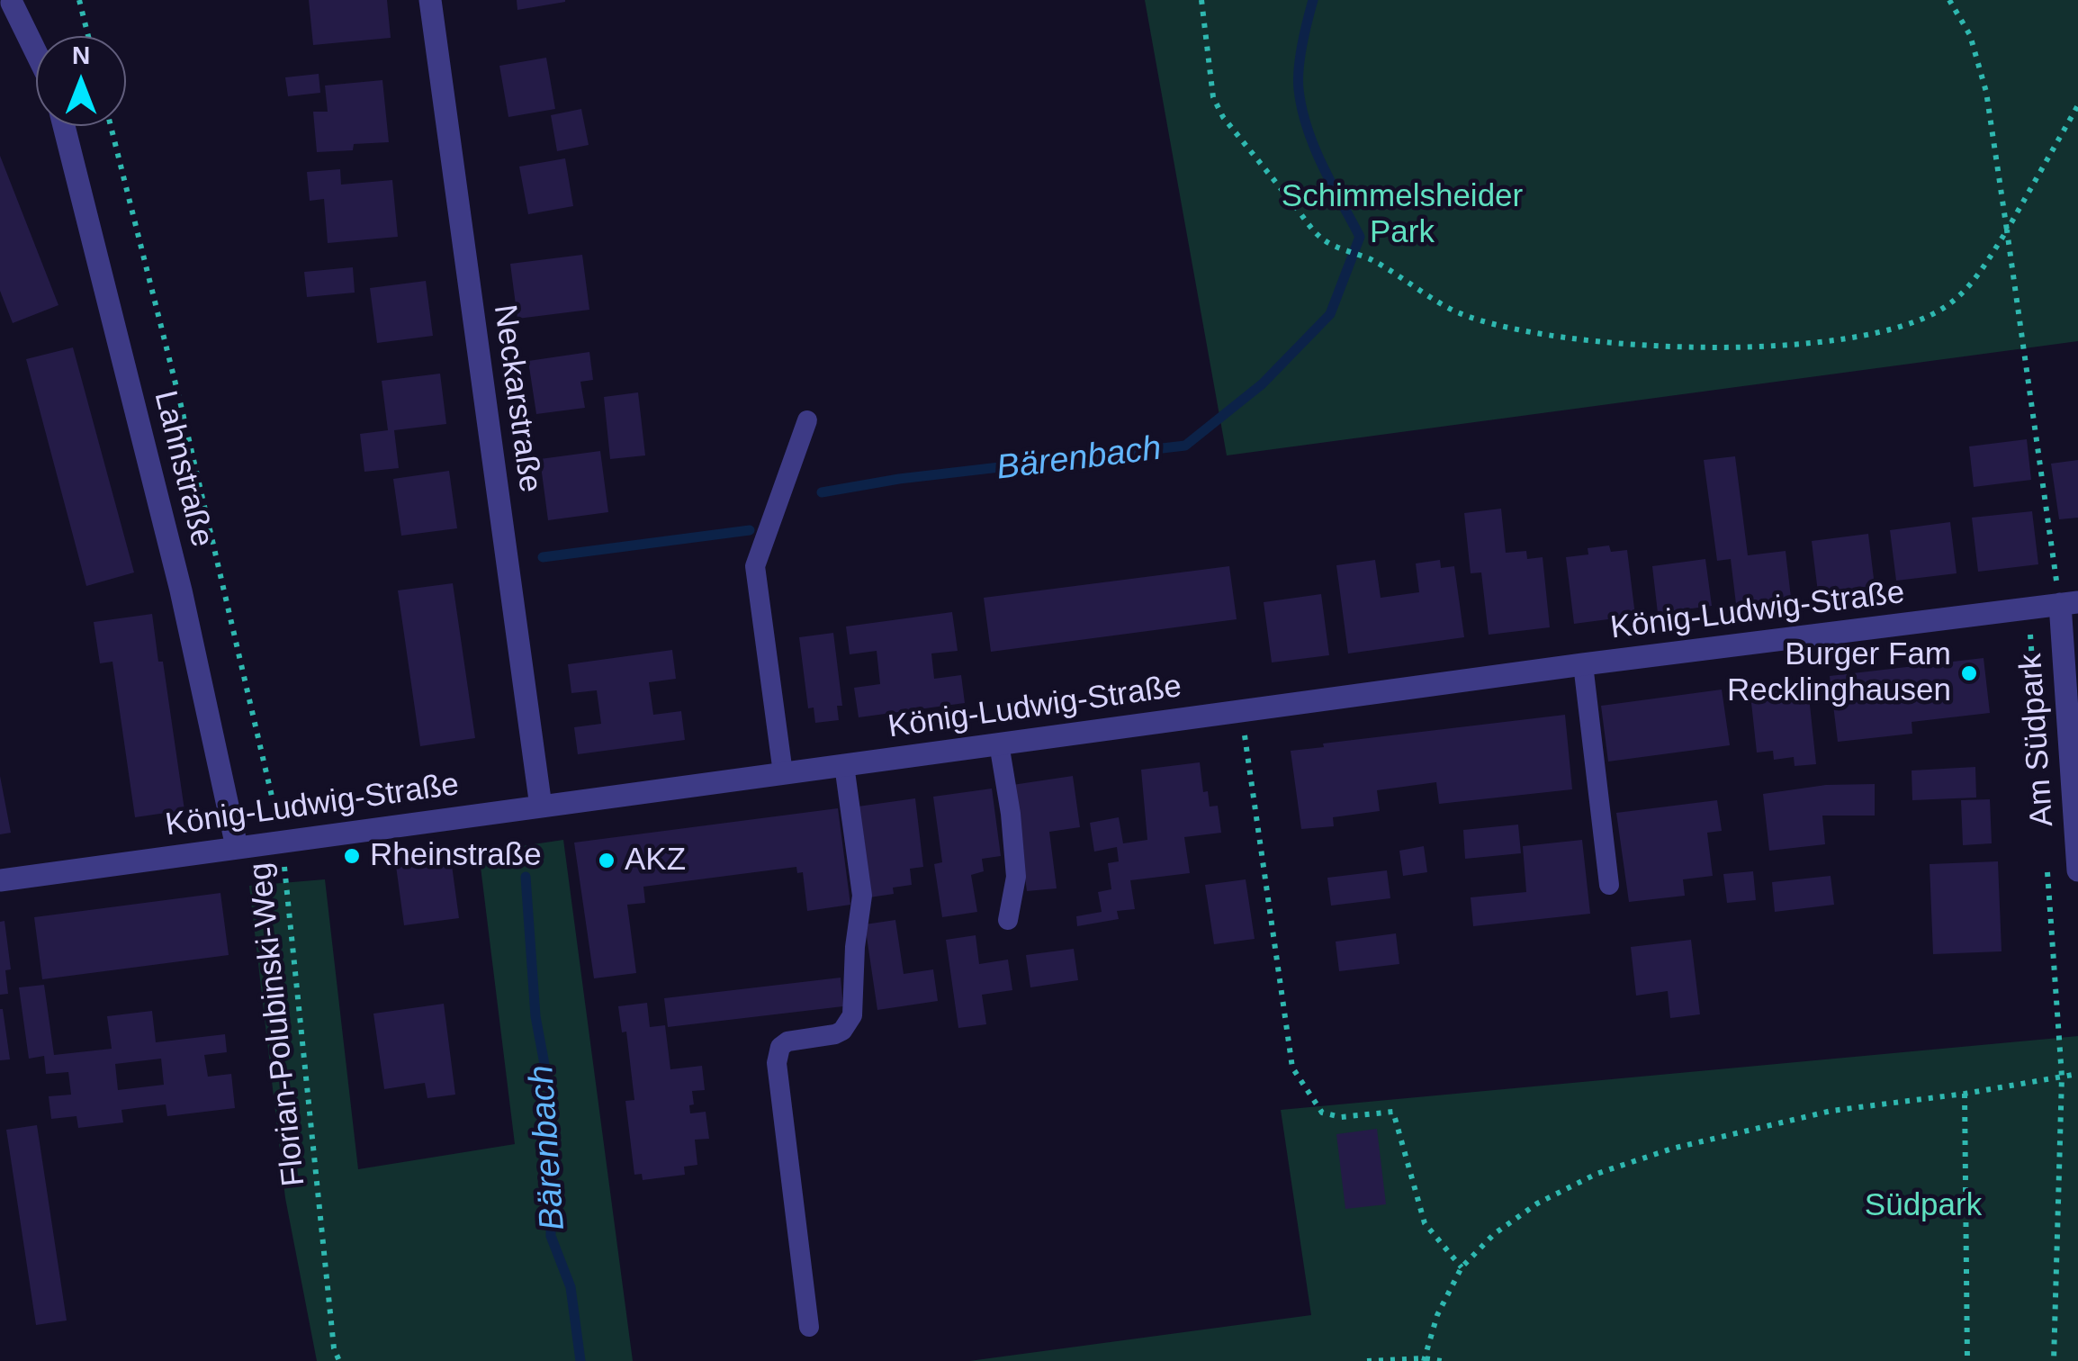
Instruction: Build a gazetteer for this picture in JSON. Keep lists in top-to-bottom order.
{
  "streets": {
    "street": [
      "Neckarstraße",
      "Lahnstraße",
      "König-Ludwig-Straße",
      "Am Südpark"
    ],
    "path": ["Florian-Polubinski-Weg"]
  },
  "crossings": [
    ["Neckarstraße", "König-Ludwig-Straße"],
    ["Lahnstraße", "König-Ludwig-Straße"],
    ["König-Ludwig-Straße", "Am Südpark"],
    ["König-Ludwig-Straße", "Florian-Polubinski-Weg"]
  ],
  "water": ["Bärenbach"],
  "parks": ["Schimmelsheider Park", "Südpark"],
  "places": ["Burger Fam Recklinghausen", "Rheinstraße", "AKZ"],
  "north": "top"
}
